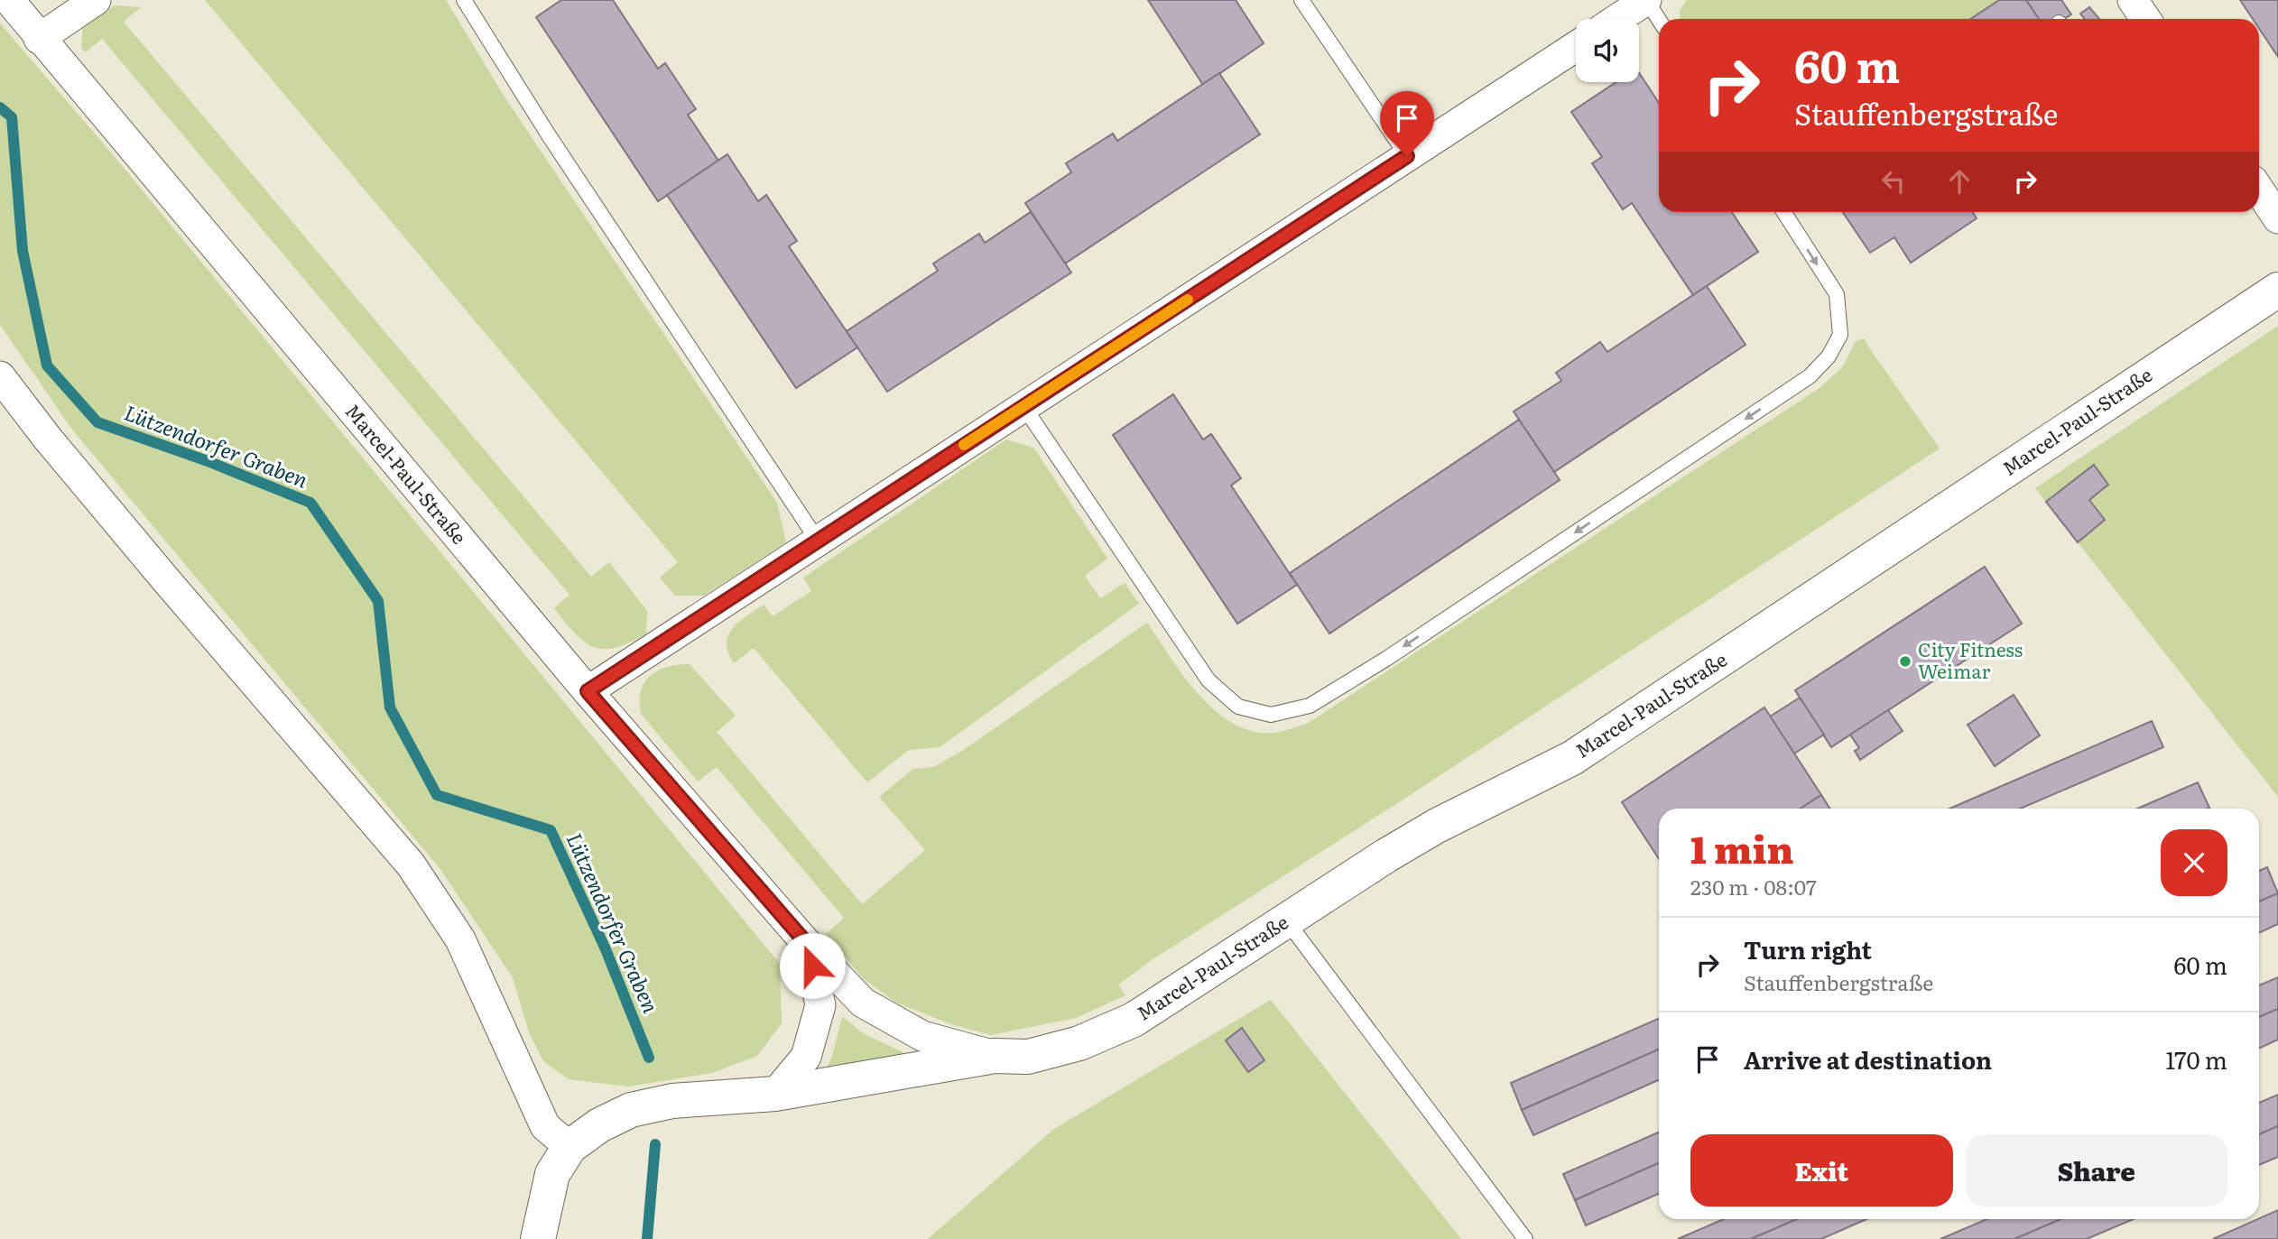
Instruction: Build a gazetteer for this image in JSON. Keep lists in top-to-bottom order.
{
  "streets": {
    "street": ["Marcel-Paul-Straße"]
  },
  "water": ["Lützendorfer Graben"],
  "places": ["City Fitness Weimar"],
  "page": {
    "turn": ["60 m", "Stauffenbergstraße"],
    "heading": ["1 min", "230 m · 08:07"],
    "list": [
      {
        "name": "Turn right",
        "note": "Stauffenbergstraße",
        "value": "60 m"
      },
      {
        "name": "Arrive at destination",
        "value": "170 m"
      }
    ],
    "buttons": ["Exit", "Share"]
  }
}
